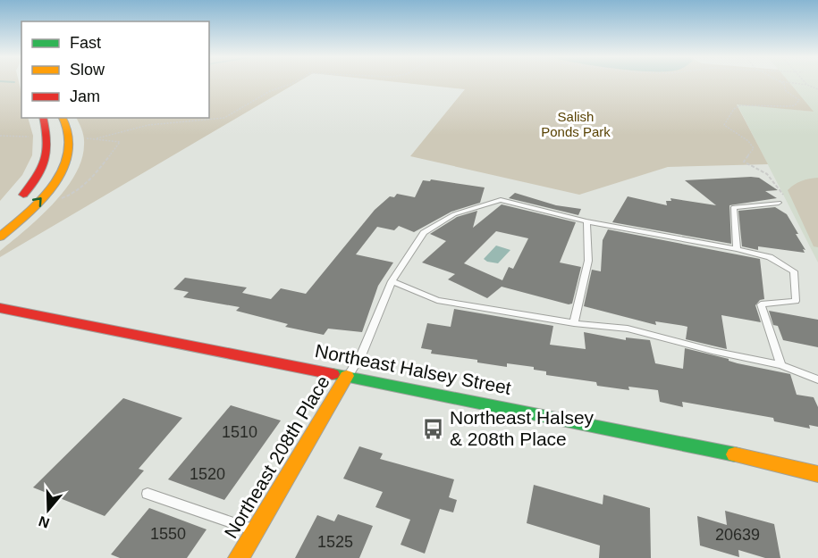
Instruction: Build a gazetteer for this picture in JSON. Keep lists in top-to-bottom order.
{
  "streets": {
    "street": ["Northeast Halsey Street", "Northeast 208th Place"]
  },
  "crossings": [
    ["Northeast Halsey Street", "Northeast 208th Place"]
  ],
  "parks": ["Salish Ponds Park"],
  "places": {
    "bus stop": ["Northeast Halsey & 208th Place"]
  },
  "house_numbers": [
    "1510",
    "1520",
    "1550",
    "20639",
    "1525"
  ],
  "legend": ["Fast", "Slow", "Jam"],
  "north": "bottom"
}
